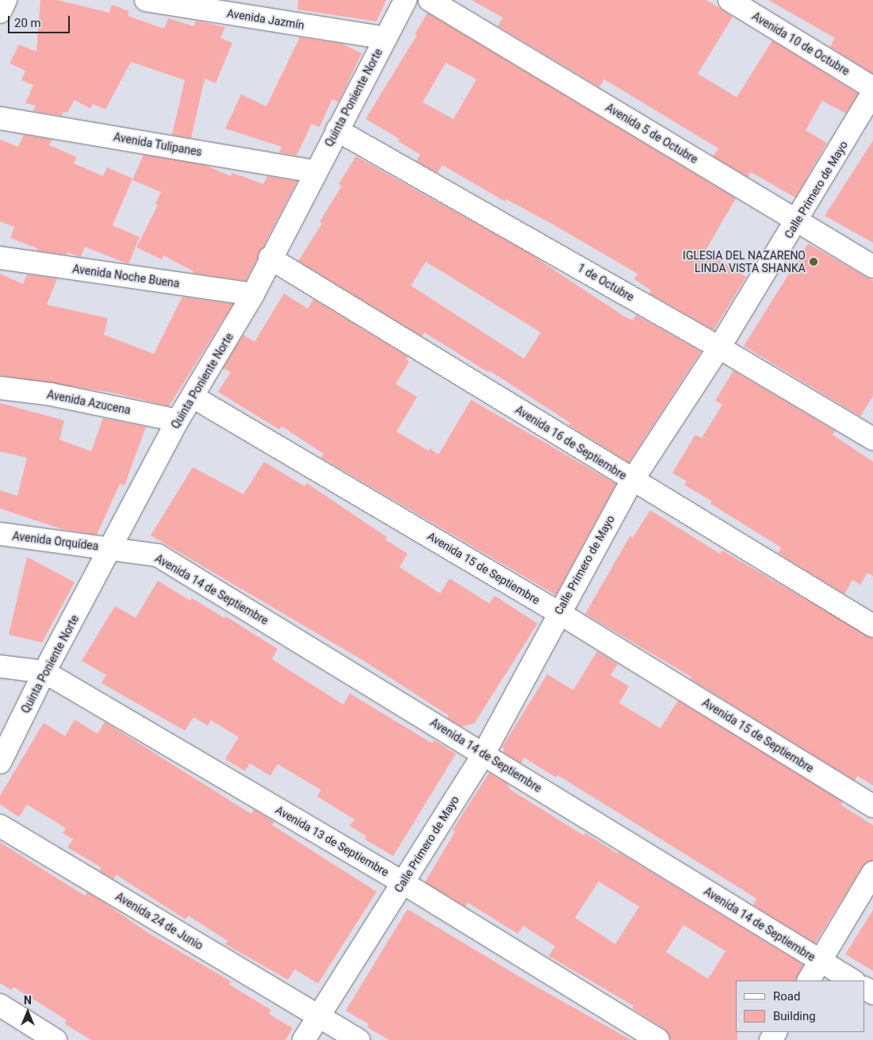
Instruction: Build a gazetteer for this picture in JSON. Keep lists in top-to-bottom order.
{
  "streets": {
    "street": [
      "Avenida Jazmín",
      "Avenida 10 de Octubre",
      "Quinta Poniente Norte",
      "Avenida 5 de Octubre",
      "Avenida Tulipanes",
      "Calle Primero de Mayo",
      "Avenida Noche Buena",
      "1 de Octubre",
      "Avenida Azucena",
      "Avenida 16 de Septiembre",
      "Avenida Orquídea",
      "Avenida 15 de Septiembre",
      "Avenida 14 de Septiembre",
      "Avenida 13 de Septiembre",
      "Avenida 24 de Junio"
    ]
  },
  "crossings": [
    ["Avenida Jazmín", "Quinta Poniente Norte"],
    ["Quinta Poniente Norte", "Avenida Tulipanes"],
    ["Quinta Poniente Norte", "Avenida Noche Buena"],
    ["Quinta Poniente Norte", "1 de Octubre"],
    ["Quinta Poniente Norte", "Avenida Azucena"],
    ["Quinta Poniente Norte", "Avenida 16 de Septiembre"],
    ["Quinta Poniente Norte", "Avenida Orquídea"],
    ["Quinta Poniente Norte", "Avenida 15 de Septiembre"],
    ["Quinta Poniente Norte", "Avenida 14 de Septiembre"],
    ["Quinta Poniente Norte", "Avenida 13 de Septiembre"],
    ["Avenida 5 de Octubre", "Calle Primero de Mayo"],
    ["Calle Primero de Mayo", "1 de Octubre"],
    ["Calle Primero de Mayo", "Avenida 16 de Septiembre"],
    ["Calle Primero de Mayo", "Avenida 15 de Septiembre"],
    ["Calle Primero de Mayo", "Avenida 14 de Septiembre"],
    ["Calle Primero de Mayo", "Avenida 13 de Septiembre"],
    ["Calle Primero de Mayo", "Avenida 24 de Junio"],
    ["Avenida Orquídea", "Avenida 14 de Septiembre"]
  ],
  "places": ["IGLESIA DEL NAZARENO LINDA VISTA SHANKA"],
  "legend": ["Road", "Building"],
  "scale_bar": "20 m",
  "north": "top"
}
